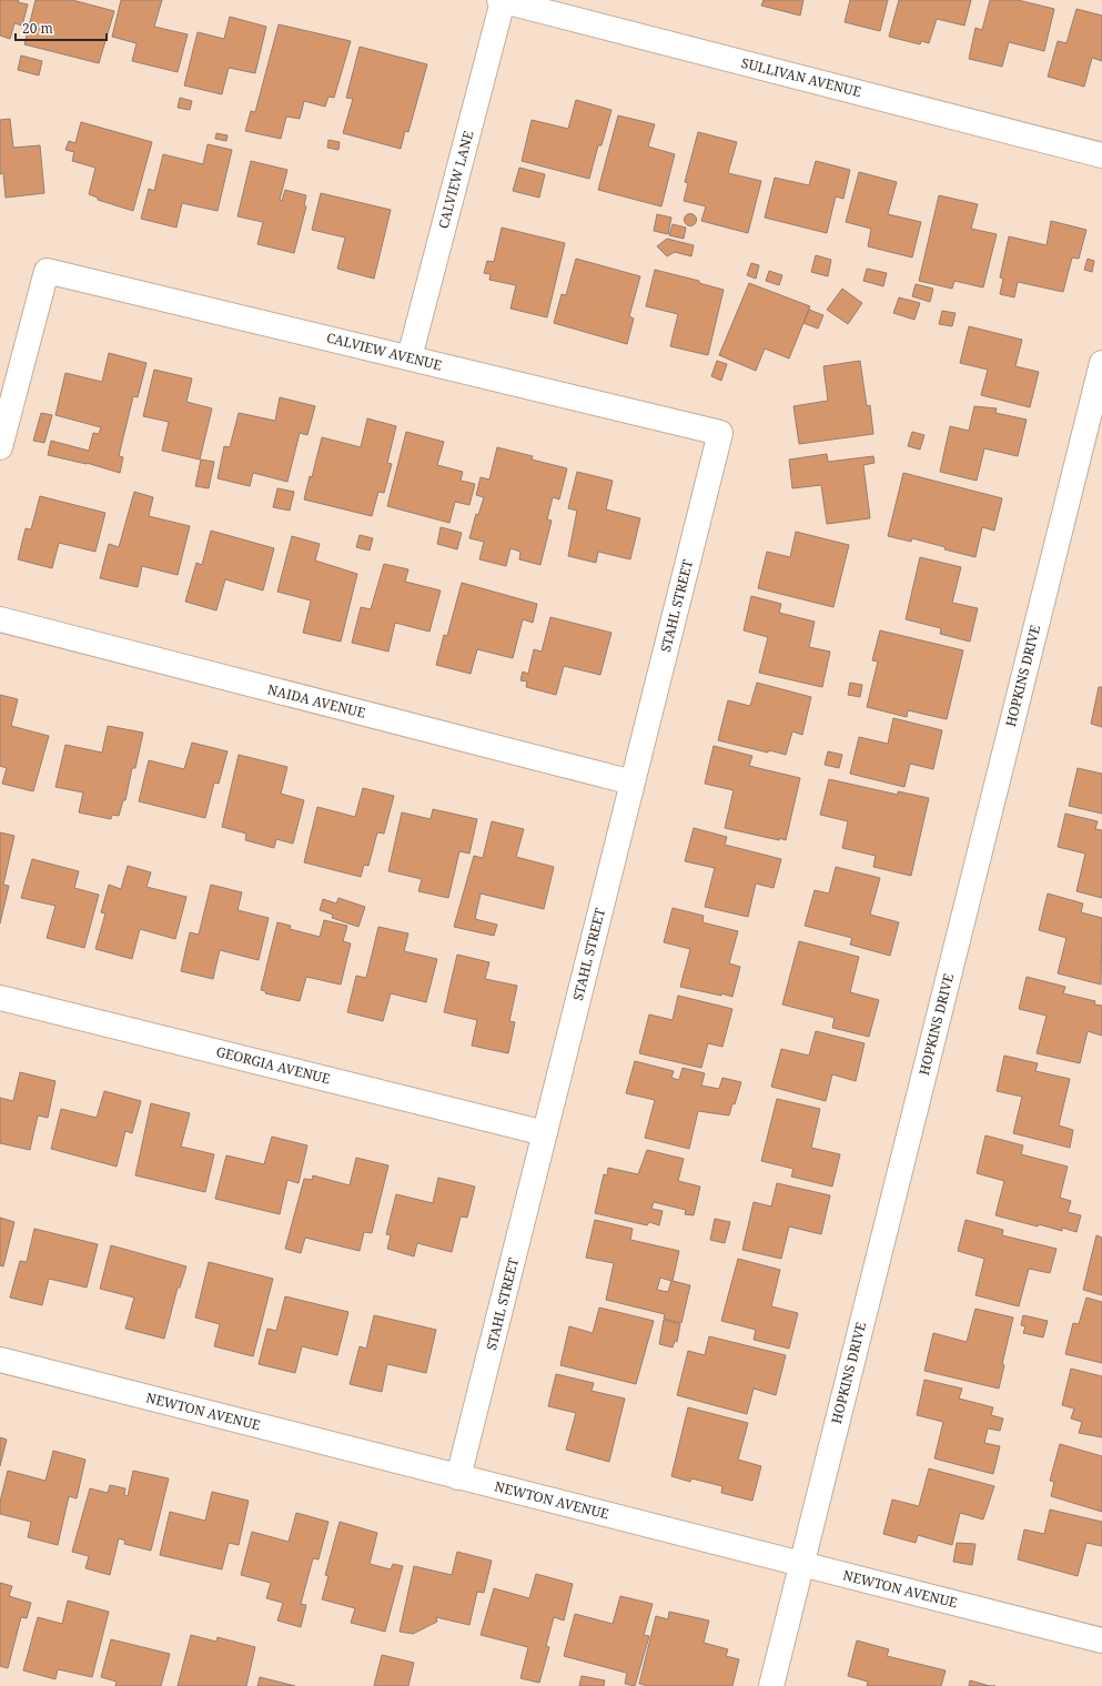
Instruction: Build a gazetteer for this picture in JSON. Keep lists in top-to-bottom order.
{
  "streets": {
    "street": [
      "SULLIVAN AVENUE",
      "CALVIEW LANE",
      "CALVIEW AVENUE",
      "STAHL STREET",
      "HOPKINS DRIVE",
      "NAIDA AVENUE",
      "GEORGIA AVENUE",
      "NEWTON AVENUE"
    ]
  },
  "crossings": [
    ["SULLIVAN AVENUE", "CALVIEW LANE"],
    ["CALVIEW LANE", "CALVIEW AVENUE"],
    ["CALVIEW AVENUE", "STAHL STREET"],
    ["STAHL STREET", "NAIDA AVENUE"],
    ["STAHL STREET", "GEORGIA AVENUE"],
    ["STAHL STREET", "NEWTON AVENUE"],
    ["HOPKINS DRIVE", "NEWTON AVENUE"]
  ],
  "scale_bar": "20 m"
}
